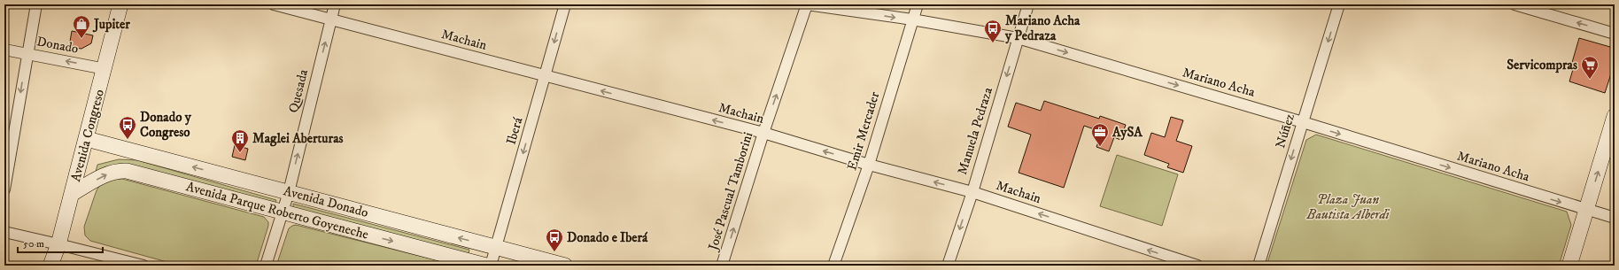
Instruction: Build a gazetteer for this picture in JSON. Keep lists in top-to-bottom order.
{
  "streets": {
    "main road": ["Avenida Congreso", "Avenida Donado", "Avenida Parque Roberto Goyeneche"],
    "street": [
      "Machain",
      "Donado",
      "Mariano Acha",
      "Quesada",
      "Iberá",
      "Emir Mercader",
      "Manuela Pedraza",
      "Núñez",
      "José Pascual Tamborini"
    ]
  },
  "crossings": [
    ["Machain", "Quesada"],
    ["Machain", "Iberá"],
    ["Machain", "Emir Mercader"],
    ["Machain", "Manuela Pedraza"],
    ["Machain", "José Pascual Tamborini"],
    ["Donado", "Avenida Congreso"],
    ["Mariano Acha", "Emir Mercader"],
    ["Mariano Acha", "Manuela Pedraza"],
    ["Mariano Acha", "Núñez"],
    ["Mariano Acha", "José Pascual Tamborini"],
    ["Quesada", "Avenida Donado"],
    ["Quesada", "Avenida Parque Roberto Goyeneche"],
    ["Iberá", "Avenida Donado"],
    ["Avenida Congreso", "Avenida Donado"],
    ["Avenida Congreso", "Avenida Parque Roberto Goyeneche"]
  ],
  "one_way": [
    "Machain",
    "Donado",
    "Mariano Acha",
    "Quesada",
    "Iberá",
    "Manuela Pedraza",
    "Núñez",
    "José Pascual Tamborini",
    "Avenida Donado",
    "Avenida Parque Roberto Goyeneche"
  ],
  "parks": ["Plaza Juan Bautista Alberdi"],
  "places": {
    "shop": ["Jupiter"],
    "bus stop": ["Mariano Acha y Pedraza", "Donado y Congreso", "Donado e Iberá"],
    "supermarket": ["Servicompras"],
    "office": ["AySA"],
    "building": ["Maglei Aberturas"]
  },
  "scale_bar": "50 m"
}
